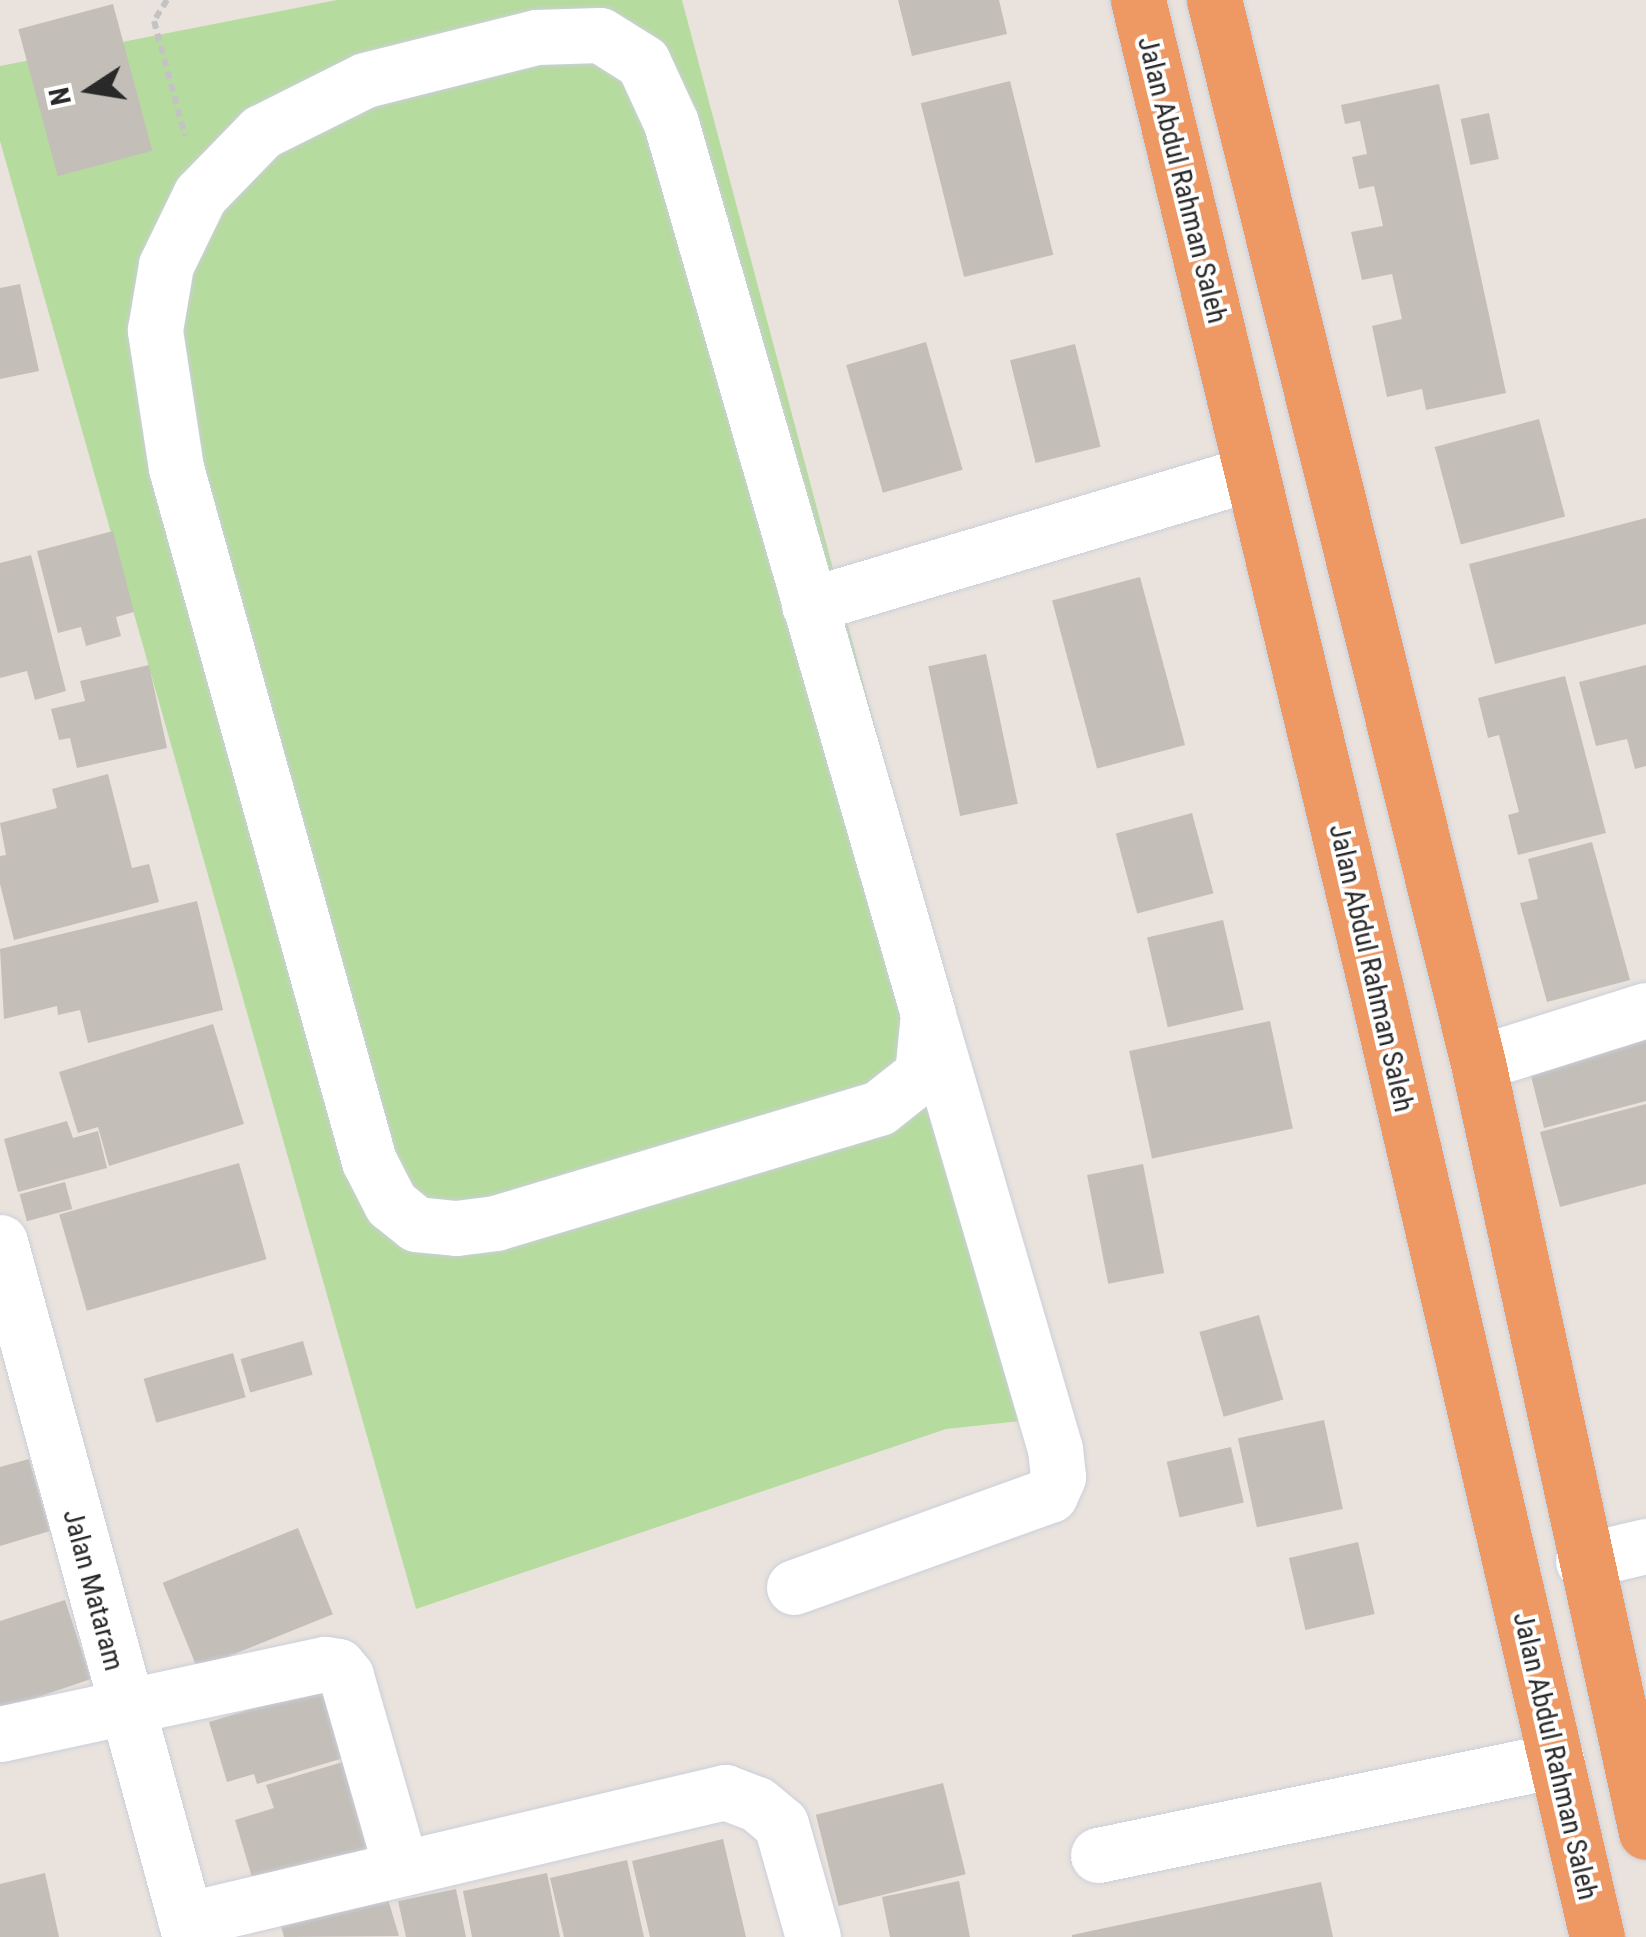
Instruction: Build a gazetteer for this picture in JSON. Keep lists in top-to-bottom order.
{
  "streets": {
    "highway": ["Jalan Abdul Rahman Saleh"],
    "street": ["Jalan Mataram"]
  },
  "north": "left"
}
